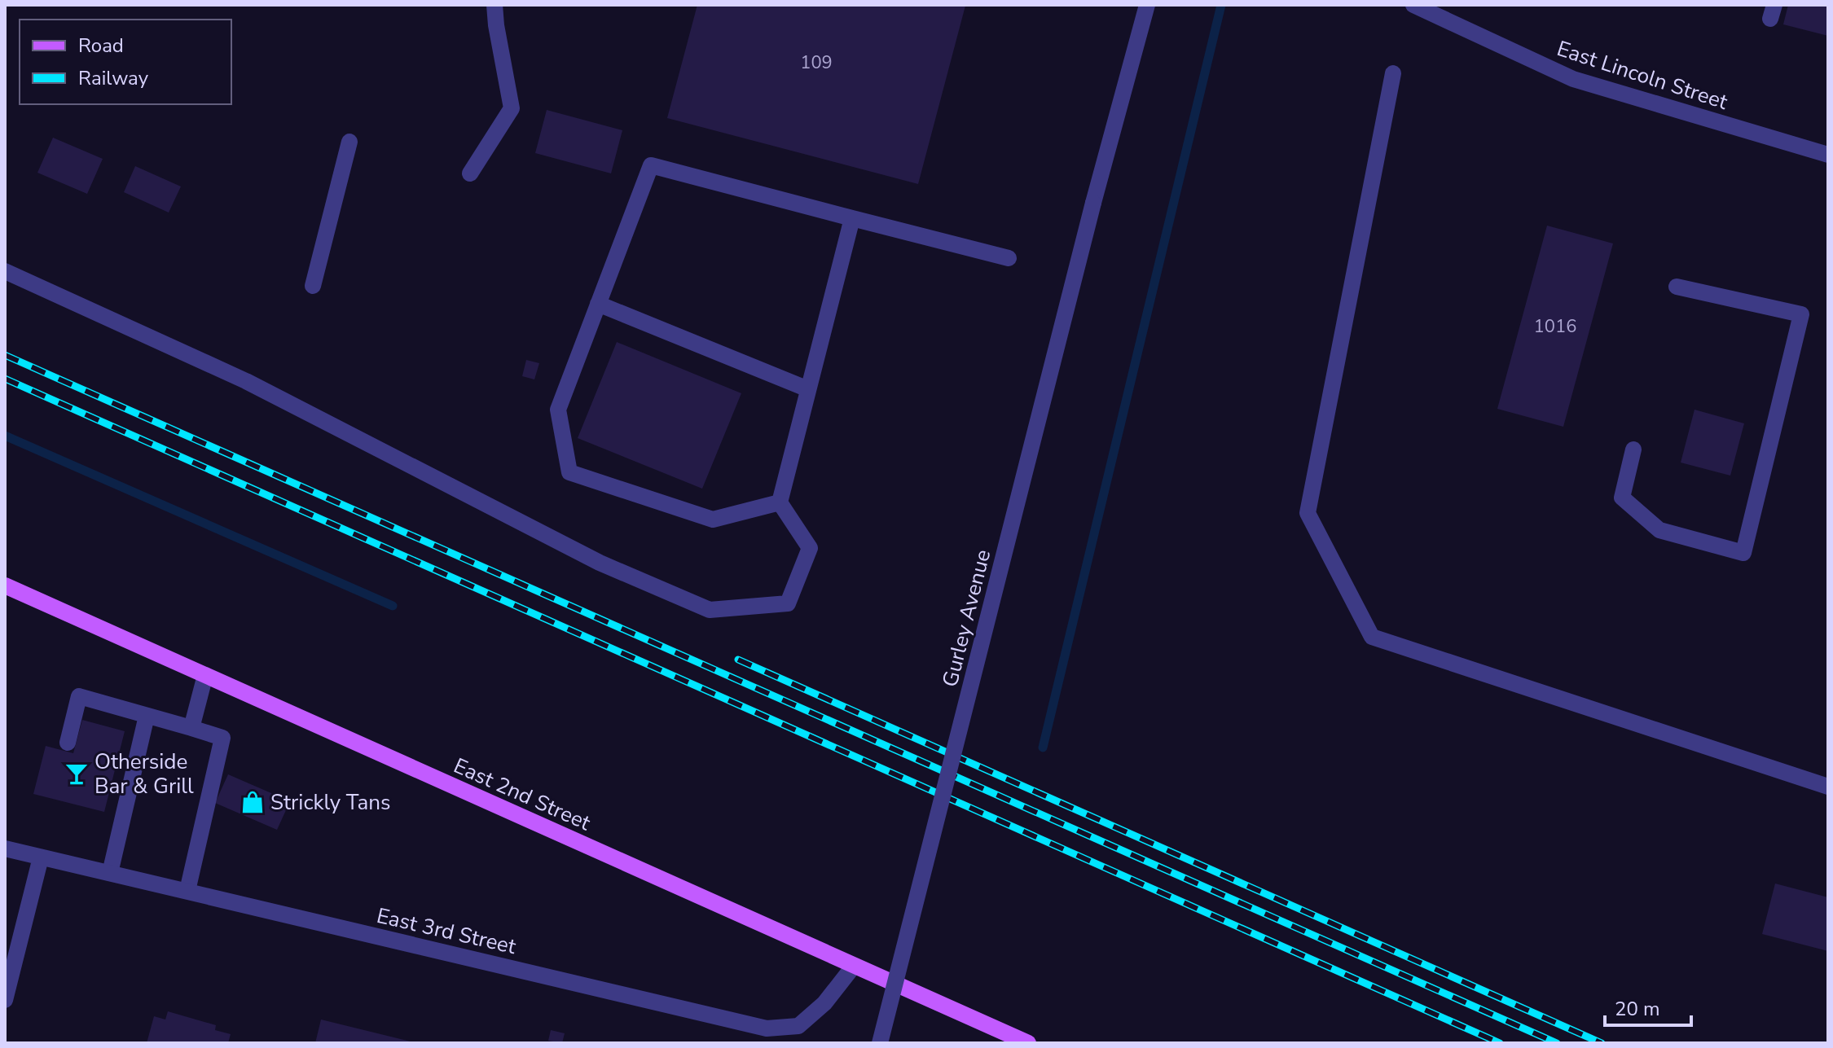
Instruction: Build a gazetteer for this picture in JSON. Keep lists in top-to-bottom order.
{
  "streets": {
    "main road": ["East 2nd Street"],
    "street": ["East Lincoln Street", "Gurley Avenue", "East 3rd Street"]
  },
  "crossings": [
    ["East 2nd Street", "East 3rd Street"]
  ],
  "places": {
    "bar": ["Otherside Bar & Grill"],
    "shop": ["Strickly Tans"]
  },
  "house_numbers": ["109", "1016"],
  "legend": ["Road", "Railway"],
  "scale_bar": "20 m"
}
